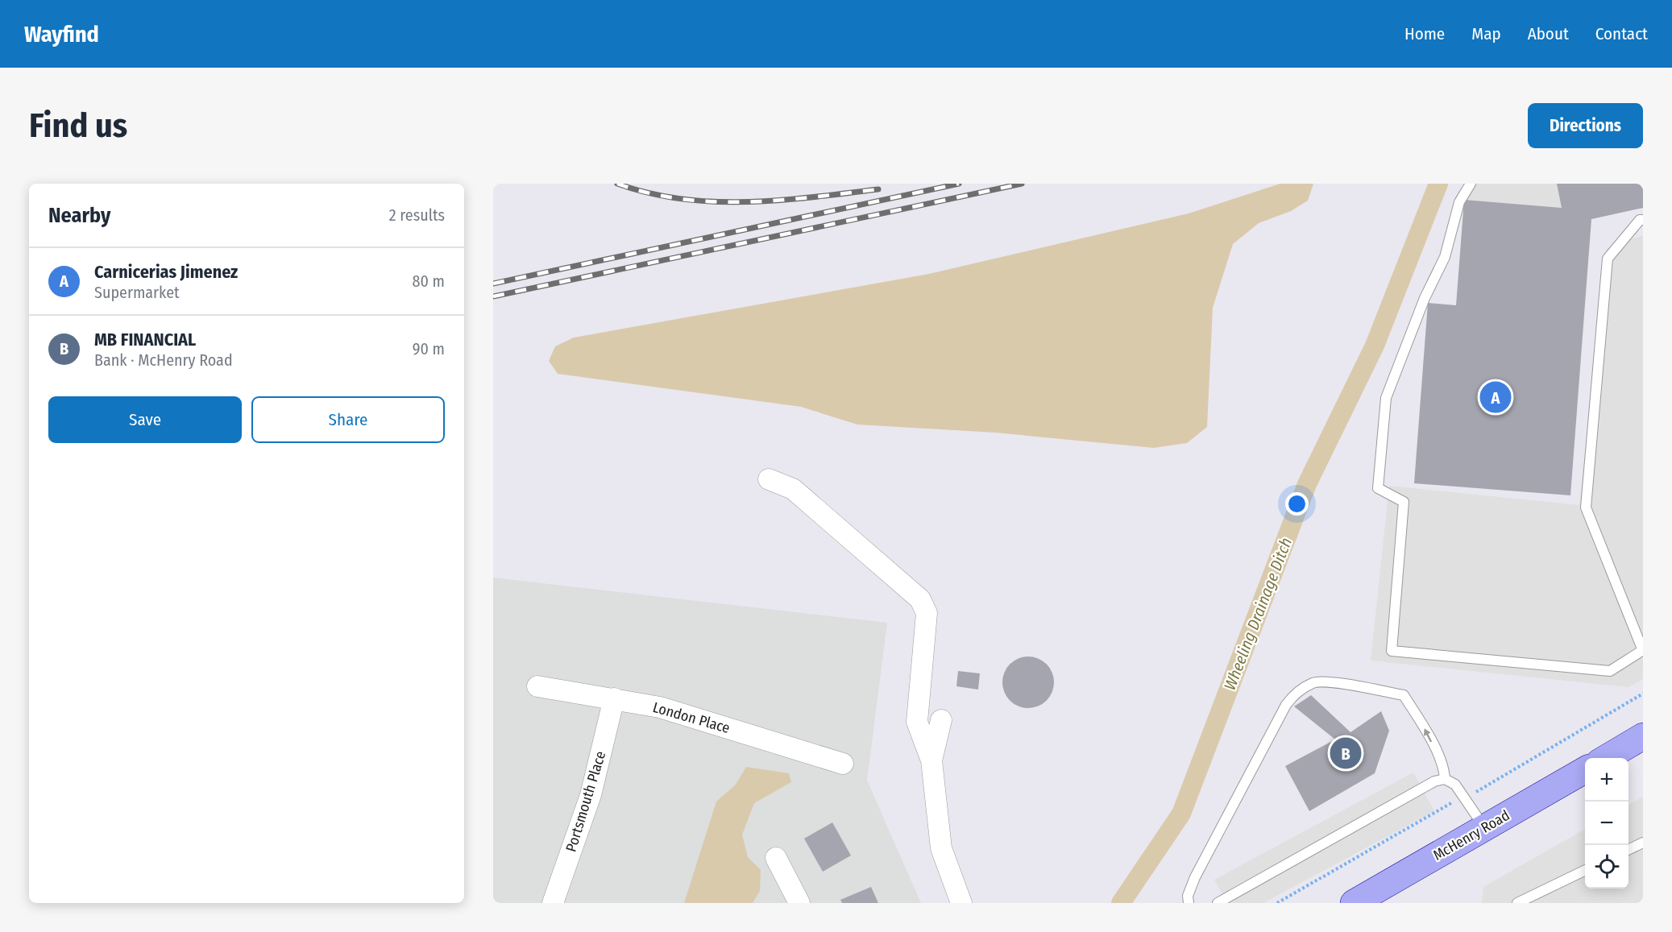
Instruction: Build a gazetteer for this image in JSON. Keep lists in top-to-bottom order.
{
  "streets": {
    "main road": ["McHenry Road"],
    "street": ["London Place", "Portsmouth Place"]
  },
  "crossings": [
    ["London Place", "Portsmouth Place"]
  ],
  "water": ["Wheeling Drainage Ditch"],
  "page": {
    "header": "Wayfind",
    "nav": [
      "Home",
      "Map",
      "About",
      "Contact"
    ],
    "buttons": [
      "Directions",
      ["Save", "Share"]
    ],
    "title": "Find us",
    "heading": ["Nearby", "2 results"],
    "list": [
      {
        "mark": "A",
        "name": "Carnicerias Jimenez",
        "note": "Supermarket",
        "value": "80 m"
      },
      {
        "mark": "B",
        "name": "MB FINANCIAL",
        "note": "Bank · McHenry Road",
        "value": "90 m"
      }
    ],
    "pins": ["A", "B"],
    "map_buttons": ["+", "−"]
  }
}
